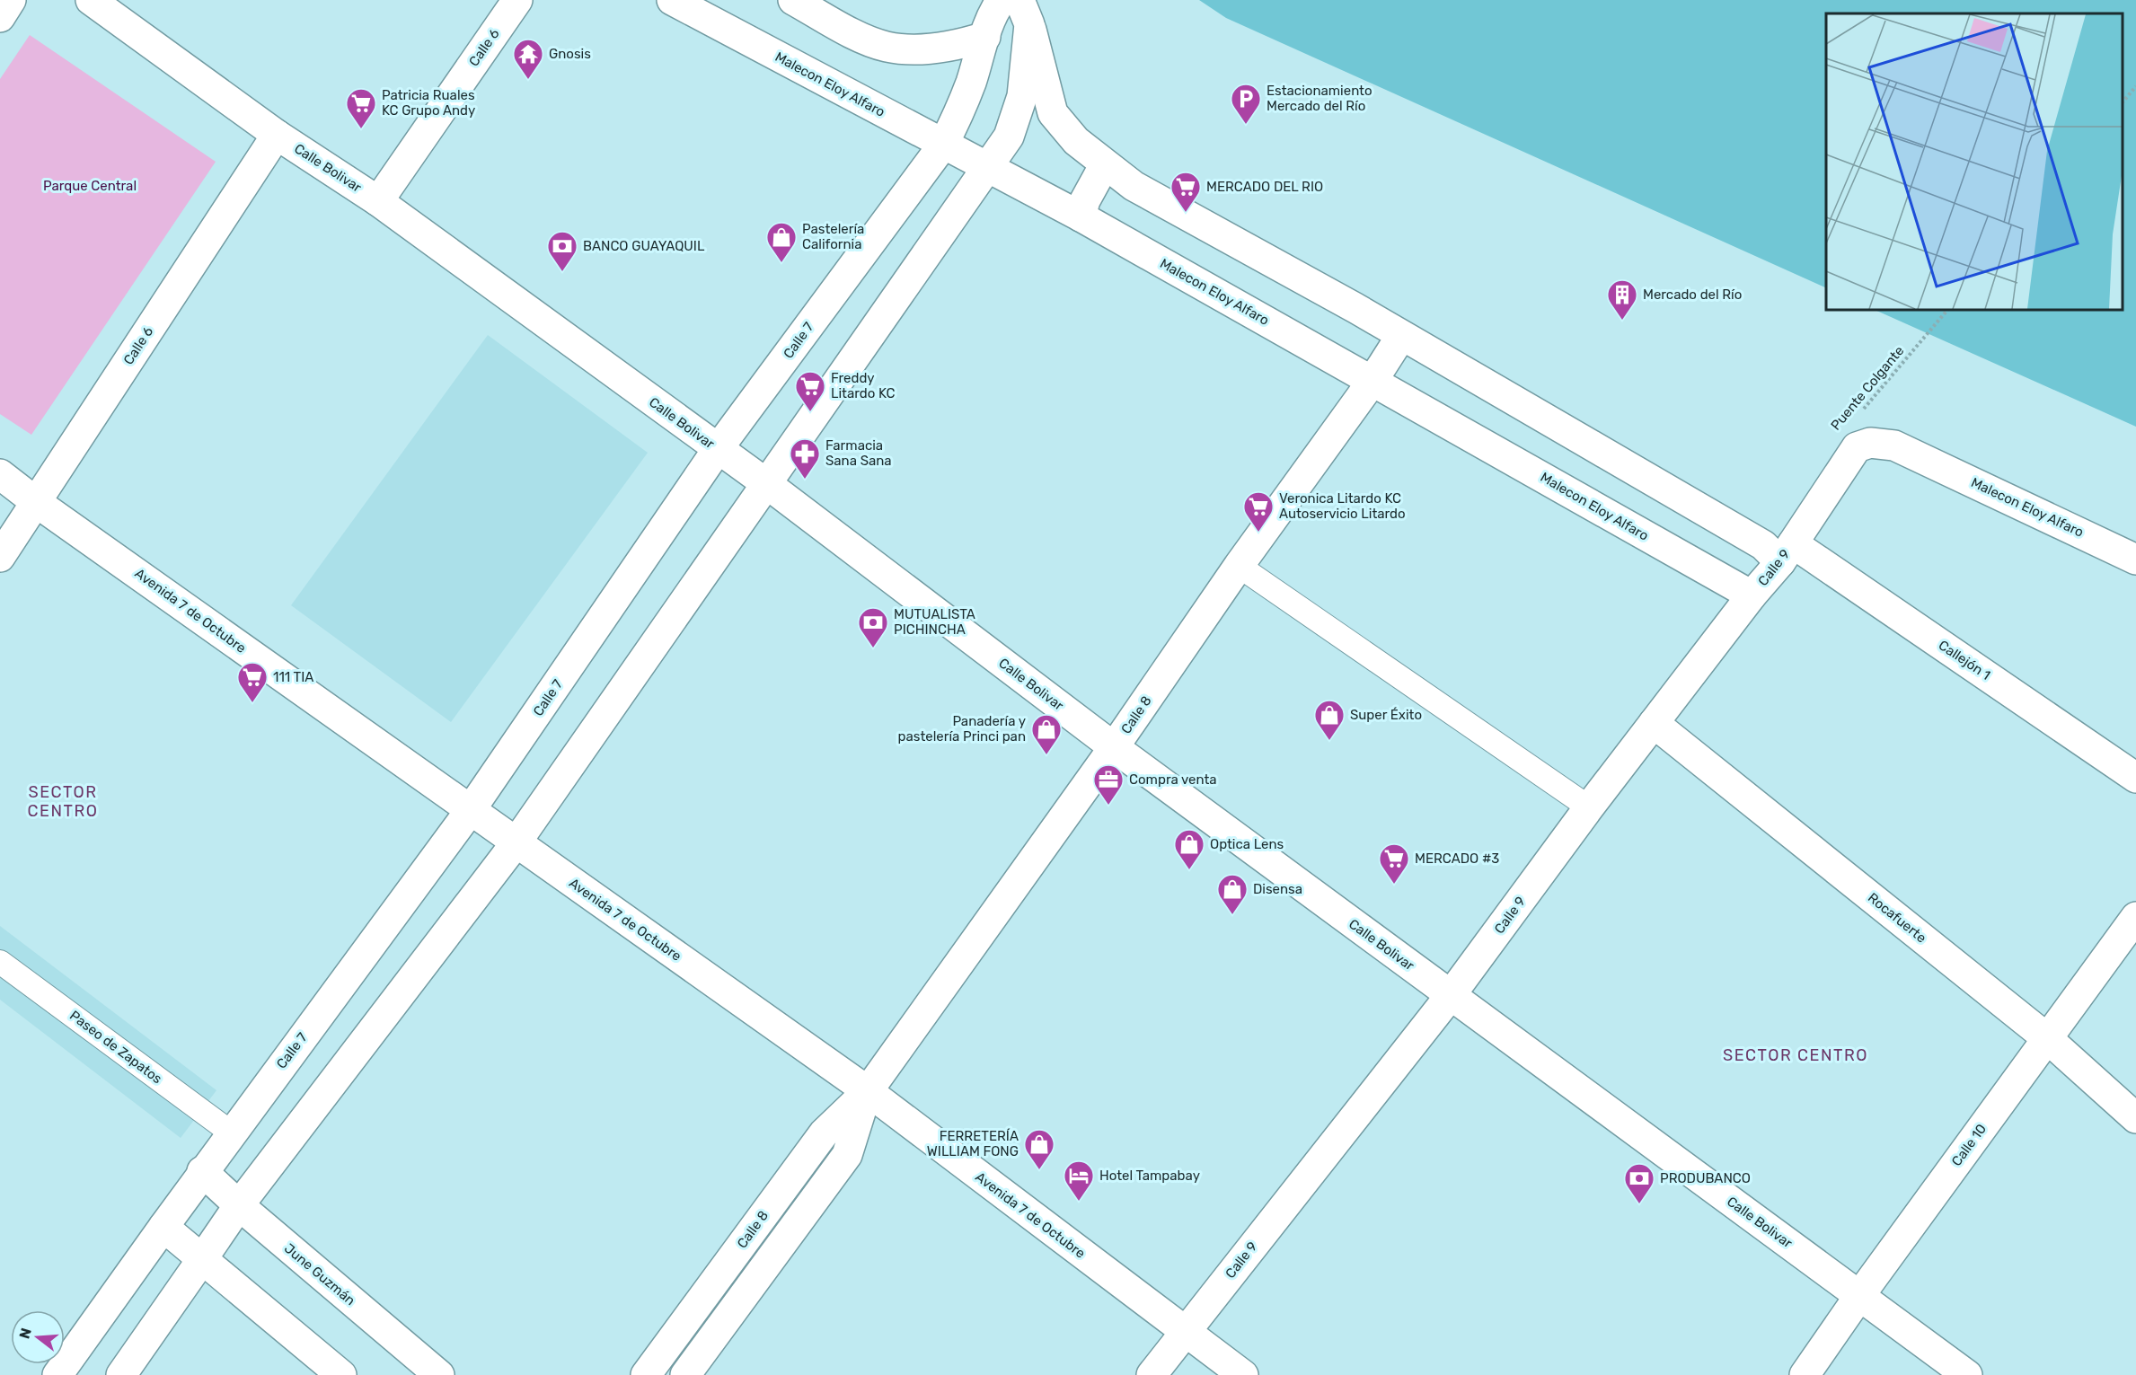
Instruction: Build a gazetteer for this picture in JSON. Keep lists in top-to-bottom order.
{
  "streets": {
    "street": [
      "Calle 6",
      "Malecon Eloy Alfaro",
      "Calle Bolivar",
      "Calle 7",
      "Calle 9",
      "Avenida 7 de Octubre",
      "Callejón 1",
      "Calle 8",
      "Rocafuerte",
      "Paseo de Zapatos",
      "Calle 10",
      "June Guzmán"
    ],
    "path": ["Puente Colgante"]
  },
  "crossings": [
    ["Calle 6", "Calle Bolivar"],
    ["Calle 6", "Avenida 7 de Octubre"],
    ["Malecon Eloy Alfaro", "Calle 7"],
    ["Malecon Eloy Alfaro", "Calle 9"],
    ["Malecon Eloy Alfaro", "Calle 8"],
    ["Calle Bolivar", "Calle 7"],
    ["Calle Bolivar", "Calle 9"],
    ["Calle Bolivar", "Calle 8"],
    ["Calle Bolivar", "Calle 10"],
    ["Calle 7", "Avenida 7 de Octubre"],
    ["Calle 7", "Paseo de Zapatos"],
    ["Calle 7", "June Guzmán"],
    ["Calle 9", "Avenida 7 de Octubre"],
    ["Calle 9", "Callejón 1"],
    ["Calle 9", "Rocafuerte"],
    ["Avenida 7 de Octubre", "Calle 8"],
    ["Rocafuerte", "Calle 10"]
  ],
  "districts": ["SECTOR CENTRO", "SECTOR CENTRO"],
  "parks": ["Parque Central"],
  "places": {
    "temple": ["Gnosis"],
    "parking": ["Estacionamiento Mercado del Río"],
    "supermarket": [
      "Patricia Ruales KC Grupo Andy",
      "MERCADO DEL RIO",
      "Freddy Litardo KC",
      "Veronica Litardo KC Autoservicio Litardo",
      "111 TIA",
      "MERCADO #3"
    ],
    "shop": [
      "Pastelería California",
      "Super Éxito",
      "Panadería y pastelería Princi pan",
      "Optica Lens",
      "Disensa",
      "FERRETERÍA WILLIAM FONG"
    ],
    "bank": ["BANCO GUAYAQUIL", "MUTUALISTA PICHINCHA", "PRODUBANCO"],
    "building": ["Mercado del Río"],
    "pharmacy": ["Farmacia Sana Sana"],
    "office": ["Compra venta"],
    "hotel": ["Hotel Tampabay"]
  },
  "north": "left"
}
